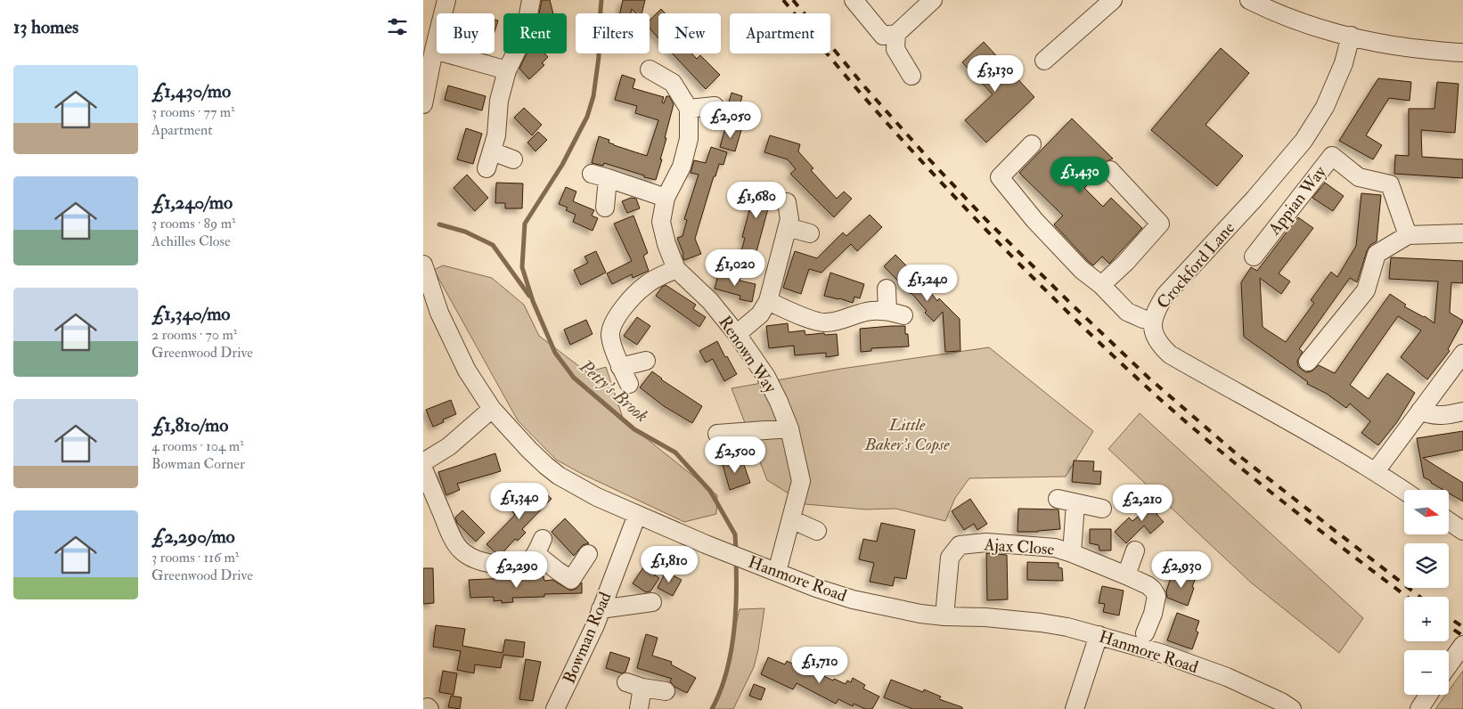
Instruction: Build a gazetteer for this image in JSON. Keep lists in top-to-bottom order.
{
  "streets": {
    "street": [
      "Appian Way",
      "Crockford Lane",
      "Renown Way",
      "Ajax Close",
      "Hanmore Road",
      "Bowman Road"
    ]
  },
  "crossings": [
    ["Renown Way", "Hanmore Road"],
    ["Ajax Close", "Hanmore Road"],
    ["Hanmore Road", "Bowman Road"]
  ],
  "water": ["Petty's Brook"],
  "parks": ["Little Baker's Copse"],
  "north": "right",
  "page": {
    "heading": "13 homes",
    "chip": [
      "Buy",
      "Rent",
      "Filters",
      "New",
      "Apartment"
    ],
    "list": [
      {
        "name": "£1,430/mo",
        "note": "3 rooms · 77 m² · Apartment"
      },
      {
        "name": "£1,240/mo",
        "note": "3 rooms · 89 m² · Achilles Close"
      },
      {
        "name": "£1,340/mo",
        "note": "2 rooms · 70 m² · Greenwood Drive"
      },
      {
        "name": "£1,810/mo",
        "note": "4 rooms · 104 m² · Bowman Corner"
      },
      {
        "name": "£2,290/mo",
        "note": "3 rooms · 116 m² · Greenwood Drive"
      }
    ],
    "price": [
      "£3,130",
      "£2,050",
      "£1,430",
      "£1,680",
      "£1,020",
      "£1,240",
      "£2,500",
      "£1,340",
      "£2,210",
      "£1,810",
      "£2,290",
      "£2,930",
      "£1,710"
    ],
    "map_buttons": ["+", "−"]
  }
}
